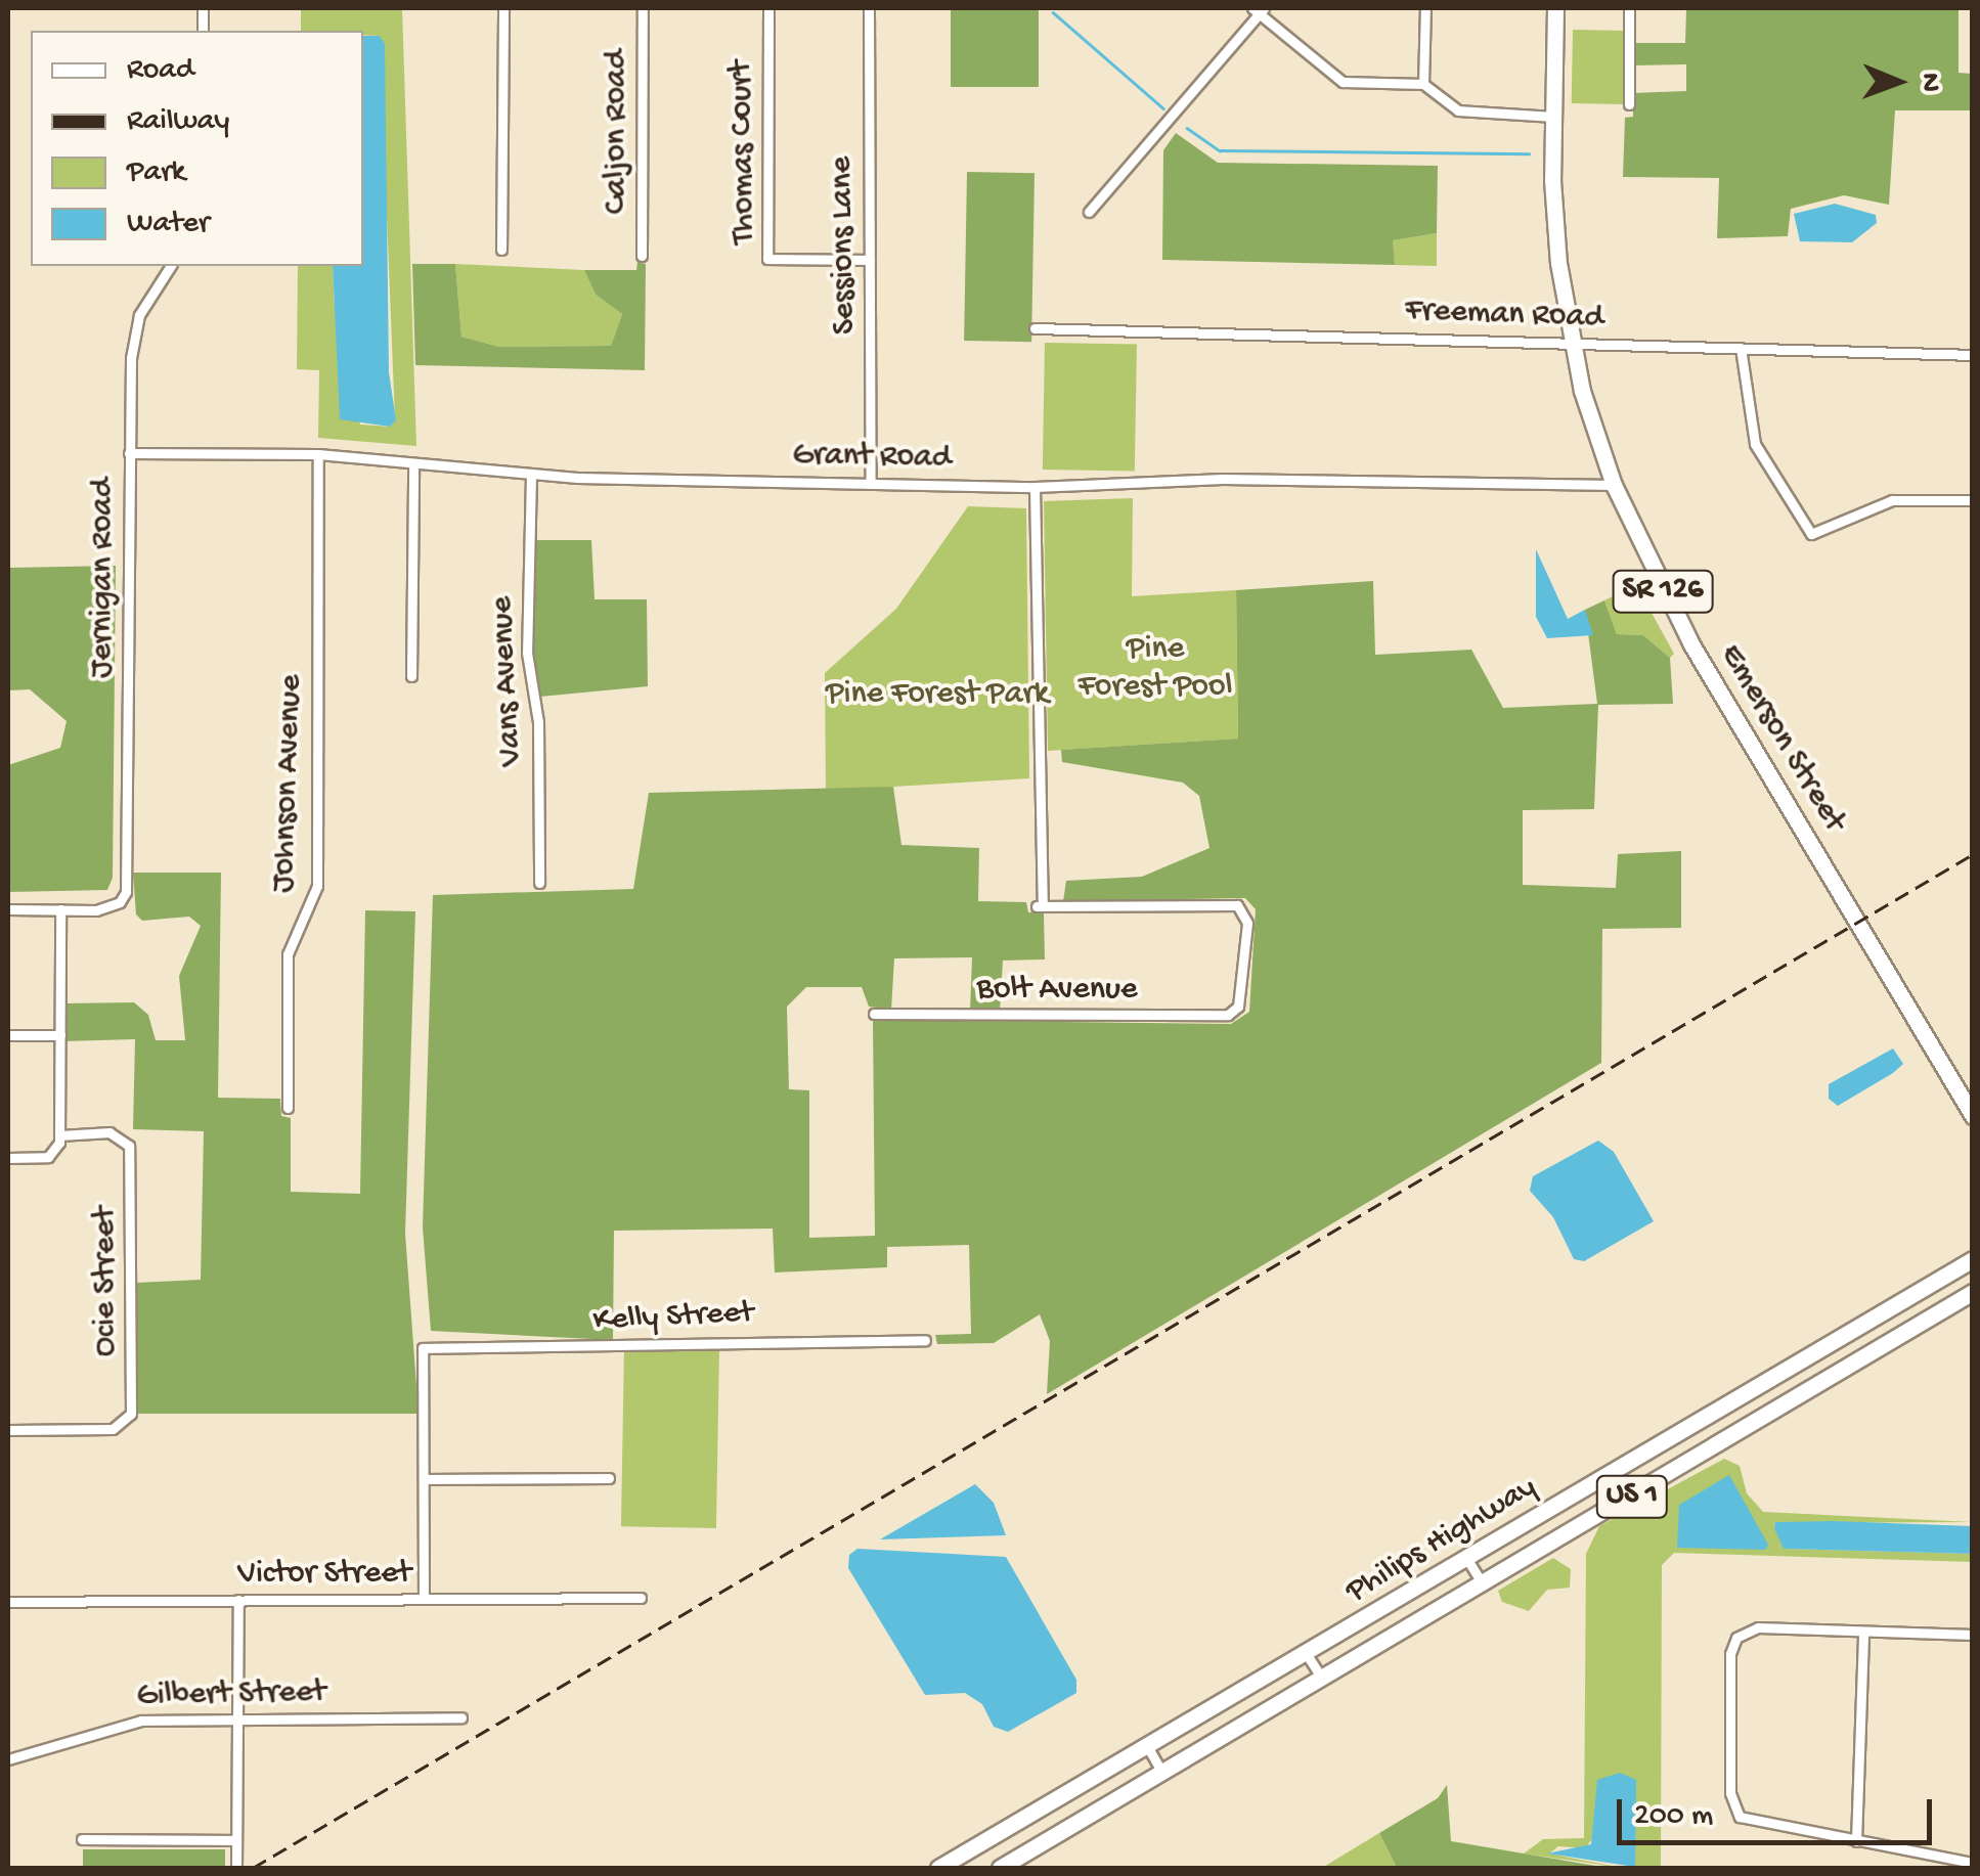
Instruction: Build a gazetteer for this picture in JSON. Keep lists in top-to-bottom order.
{
  "streets": {
    "main road": [
      "SR 126",
      "Emerson Street",
      "US 1",
      "Philips Highway"
    ],
    "street": [
      "Caljon Road",
      "Thomas Court",
      "Sessions Lane",
      "Freeman Road",
      "Grant Road",
      "Jernigan Road",
      "Vans Avenue",
      "Johnson Avenue",
      "Bolt Avenue",
      "Ocie Street",
      "Kelly Street",
      "Victor Street",
      "Gilbert Street"
    ]
  },
  "crossings": [
    ["Thomas Court", "Sessions Lane"],
    ["Sessions Lane", "Grant Road"],
    ["Freeman Road", "Emerson Street"],
    ["Grant Road", "Jernigan Road"],
    ["Grant Road", "Vans Avenue"],
    ["Grant Road", "Emerson Street"],
    ["Grant Road", "Johnson Avenue"],
    ["Grant Road", "Bolt Avenue"]
  ],
  "parks": ["Pine Forest Pool", "Pine Forest Park"],
  "legend": [
    "Road",
    "Railway",
    "Park",
    "Water"
  ],
  "scale_bar": "200 m",
  "north": "right"
}
